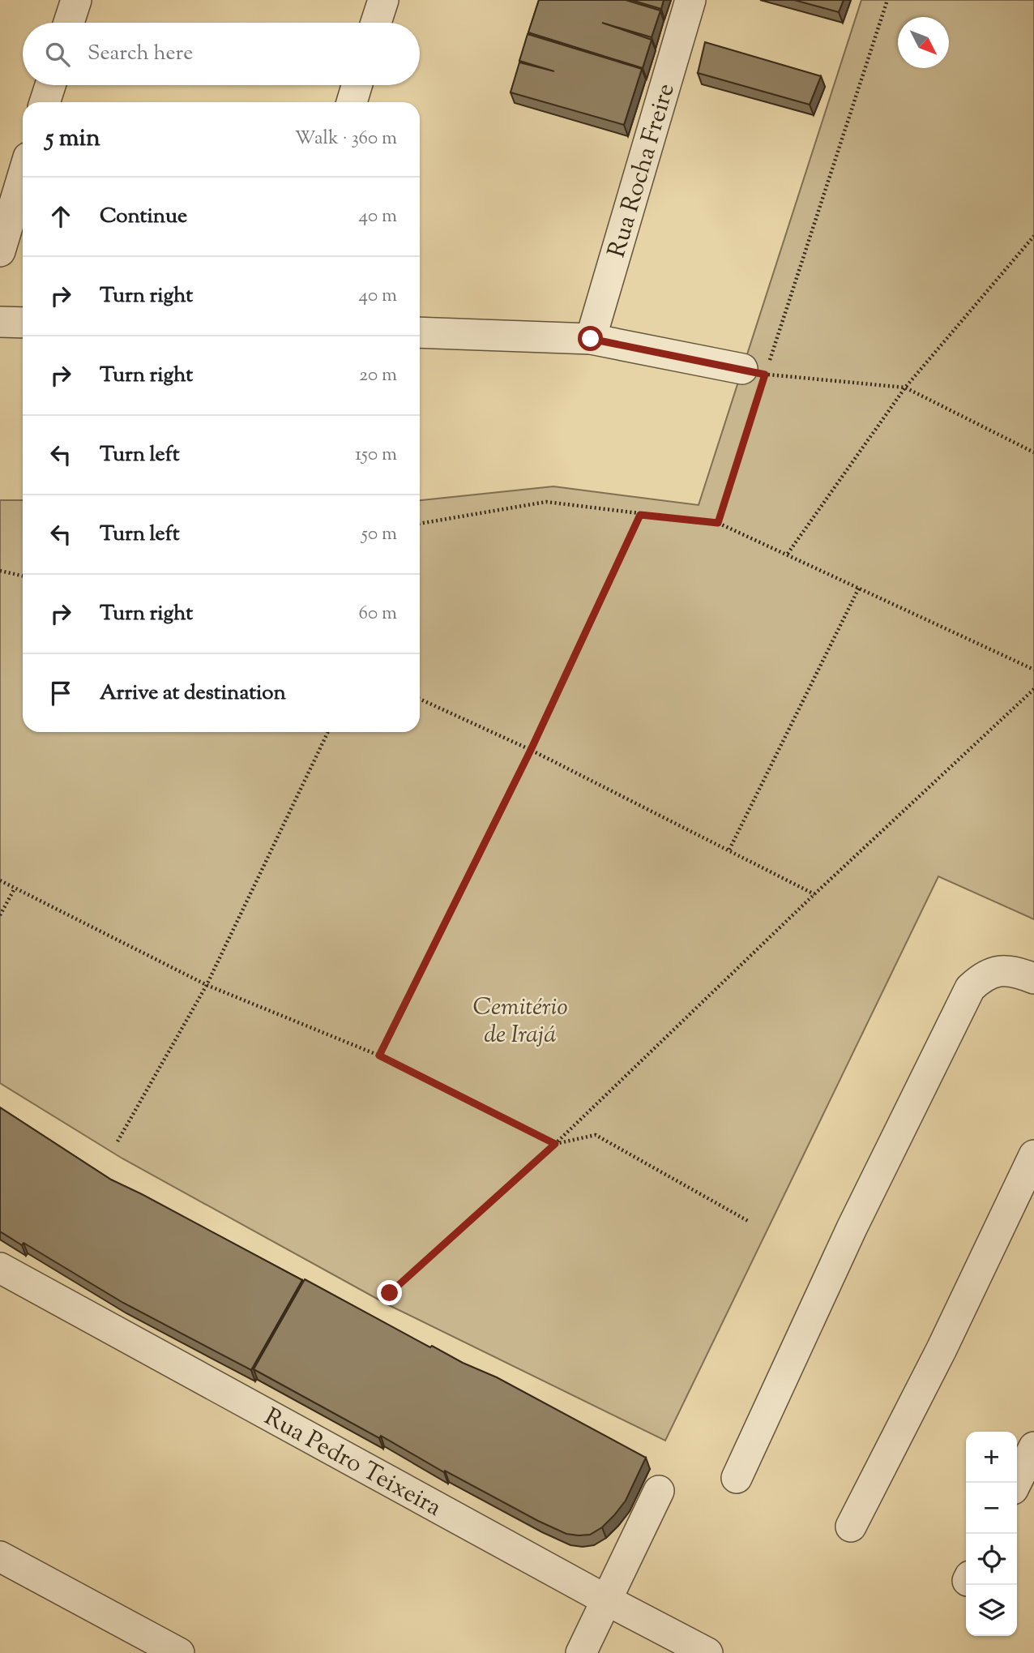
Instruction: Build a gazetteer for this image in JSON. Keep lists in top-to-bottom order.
{
  "streets": {
    "street": ["Rua Rocha Freire", "Rua Pedro Teixeira"]
  },
  "parks": ["Cemitério de Irajá"],
  "north": "bottom right",
  "page": {
    "search": "Search here",
    "heading": ["5 min", "Walk · 360 m"],
    "list": [
      ["Continue", "40 m"],
      ["Turn right", "40 m"],
      ["Turn right", "20 m"],
      ["Turn left", "150 m"],
      ["Turn left", "50 m"],
      ["Turn right", "60 m"],
      "Arrive at destination"
    ],
    "map_buttons": ["+", "−"]
  }
}
